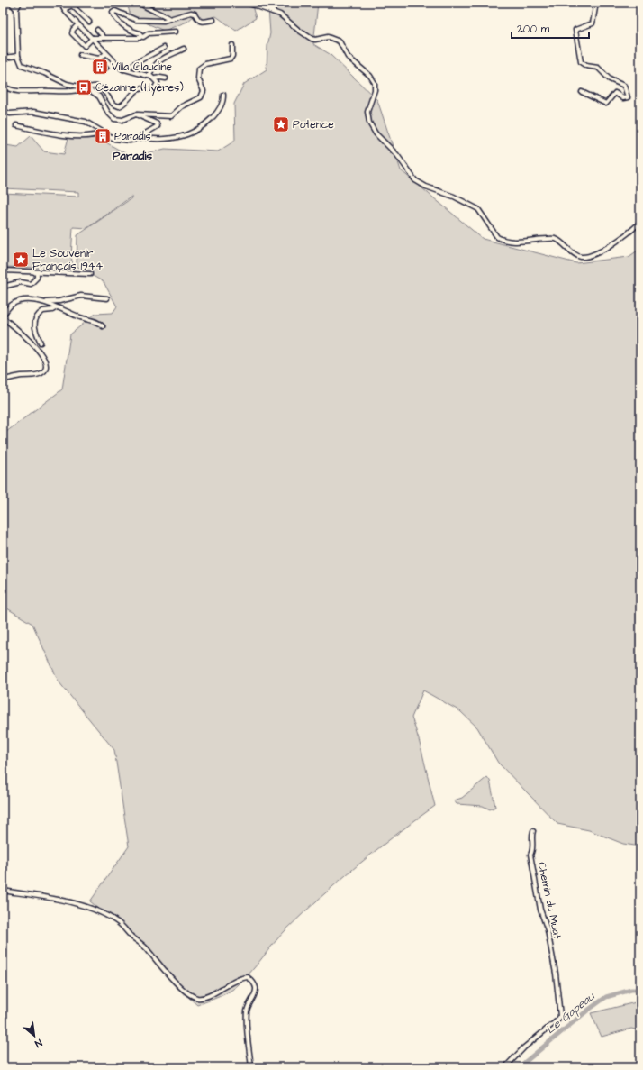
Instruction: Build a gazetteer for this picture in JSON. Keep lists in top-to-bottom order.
{
  "streets": {
    "street": ["Chemin du Muat"]
  },
  "districts": ["Paradis"],
  "water": ["Le Gapeau"],
  "places": {
    "building": ["Villa Claudine", "Paradis"],
    "bus stop": ["Cézanne (Hyères)"],
    "place": ["Potence", "Le Souvenir Français 1944"]
  },
  "scale_bar": "200 m",
  "north": "bottom right"
}
